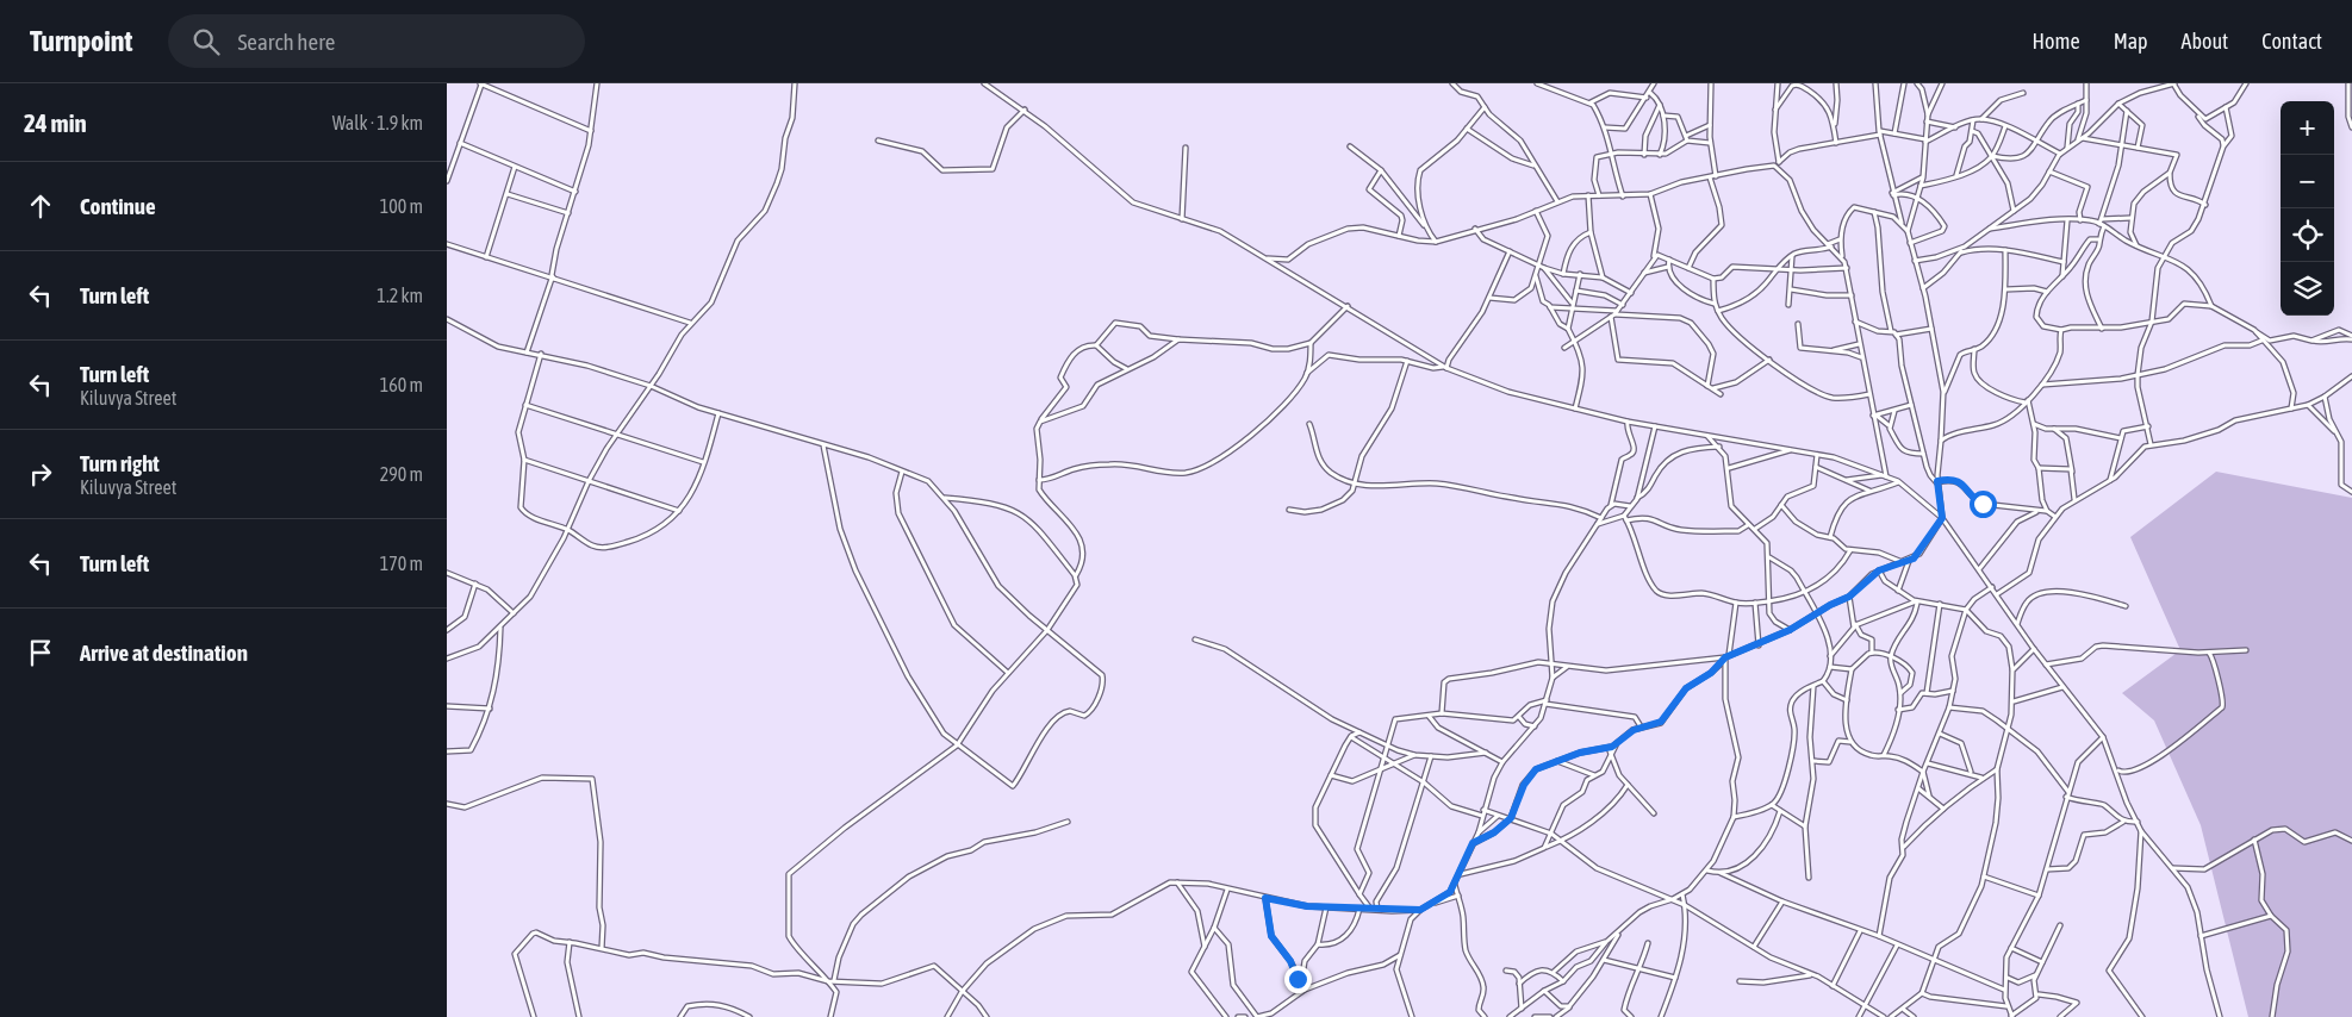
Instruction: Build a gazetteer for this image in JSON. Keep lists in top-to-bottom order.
{
  "page": {
    "header": "Turnpoint",
    "search": "Search here",
    "nav": [
      "Home",
      "Map",
      "About",
      "Contact"
    ],
    "heading": ["24 min", "Walk · 1.9 km"],
    "map_buttons": ["+", "−"],
    "list": [
      ["Continue", "100 m"],
      ["Turn left", "1.2 km"],
      ["Turn left", "Kiluvya Street", "160 m"],
      ["Turn right", "Kiluvya Street", "290 m"],
      ["Turn left", "170 m"],
      "Arrive at destination"
    ]
  }
}
